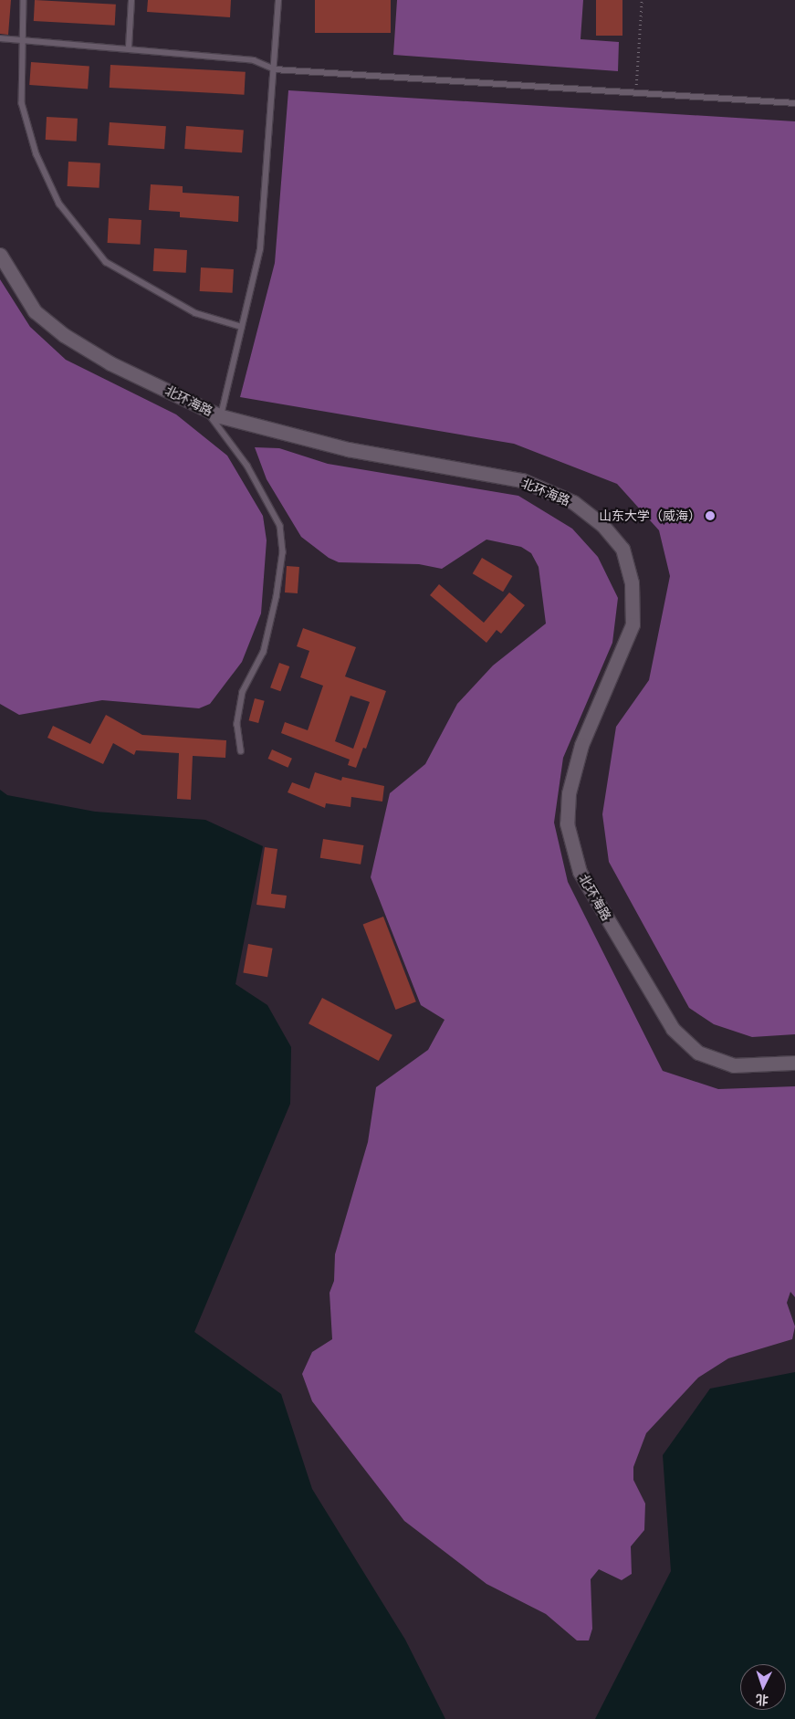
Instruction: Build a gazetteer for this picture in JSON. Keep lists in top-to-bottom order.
{
  "streets": {
    "main road": ["北环海路"]
  },
  "places": ["山东大学（威海）"],
  "north": "bottom"
}
